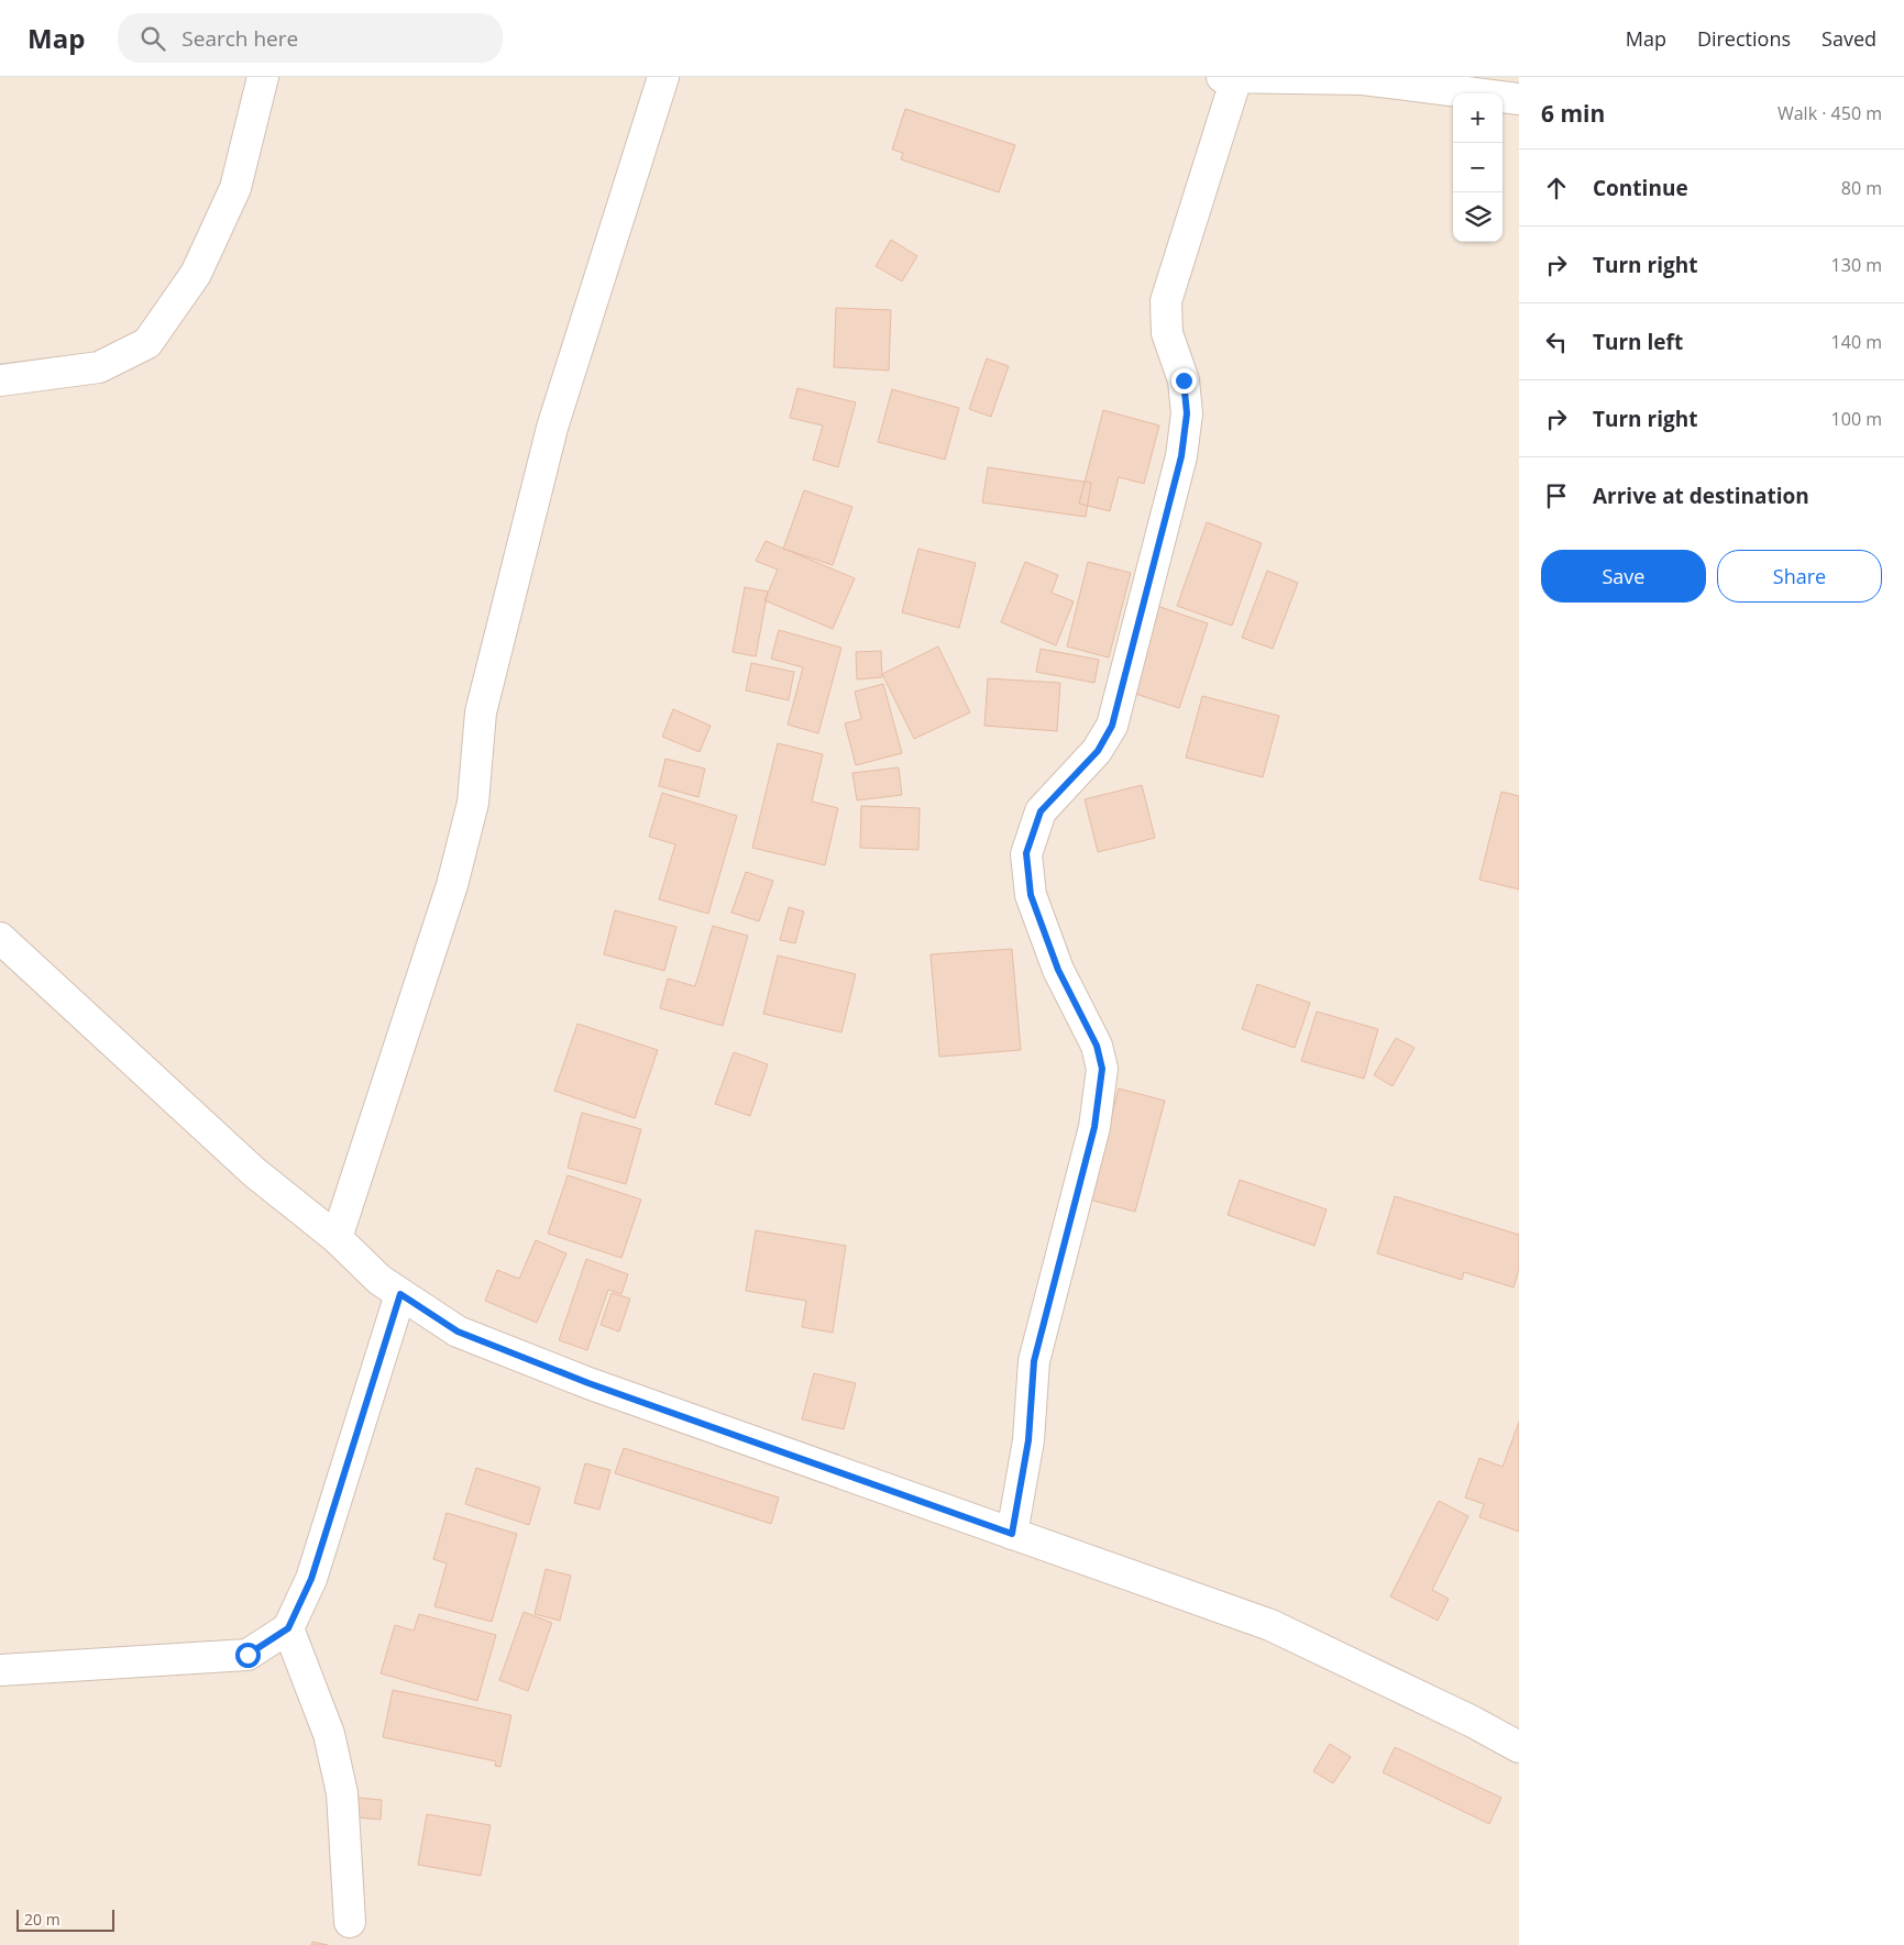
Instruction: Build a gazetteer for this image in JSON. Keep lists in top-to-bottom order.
{
  "scale_bar": "20 m",
  "page": {
    "header": "Map",
    "search": "Search here",
    "nav": ["Map", "Directions", "Saved"],
    "heading": ["6 min", "Walk · 450 m"],
    "map_buttons": ["+", "−"],
    "list": [
      ["Continue", "80 m"],
      ["Turn right", "130 m"],
      ["Turn left", "140 m"],
      ["Turn right", "100 m"],
      "Arrive at destination"
    ],
    "buttons": ["Save", "Share"],
    "scale": "20 m"
  }
}
